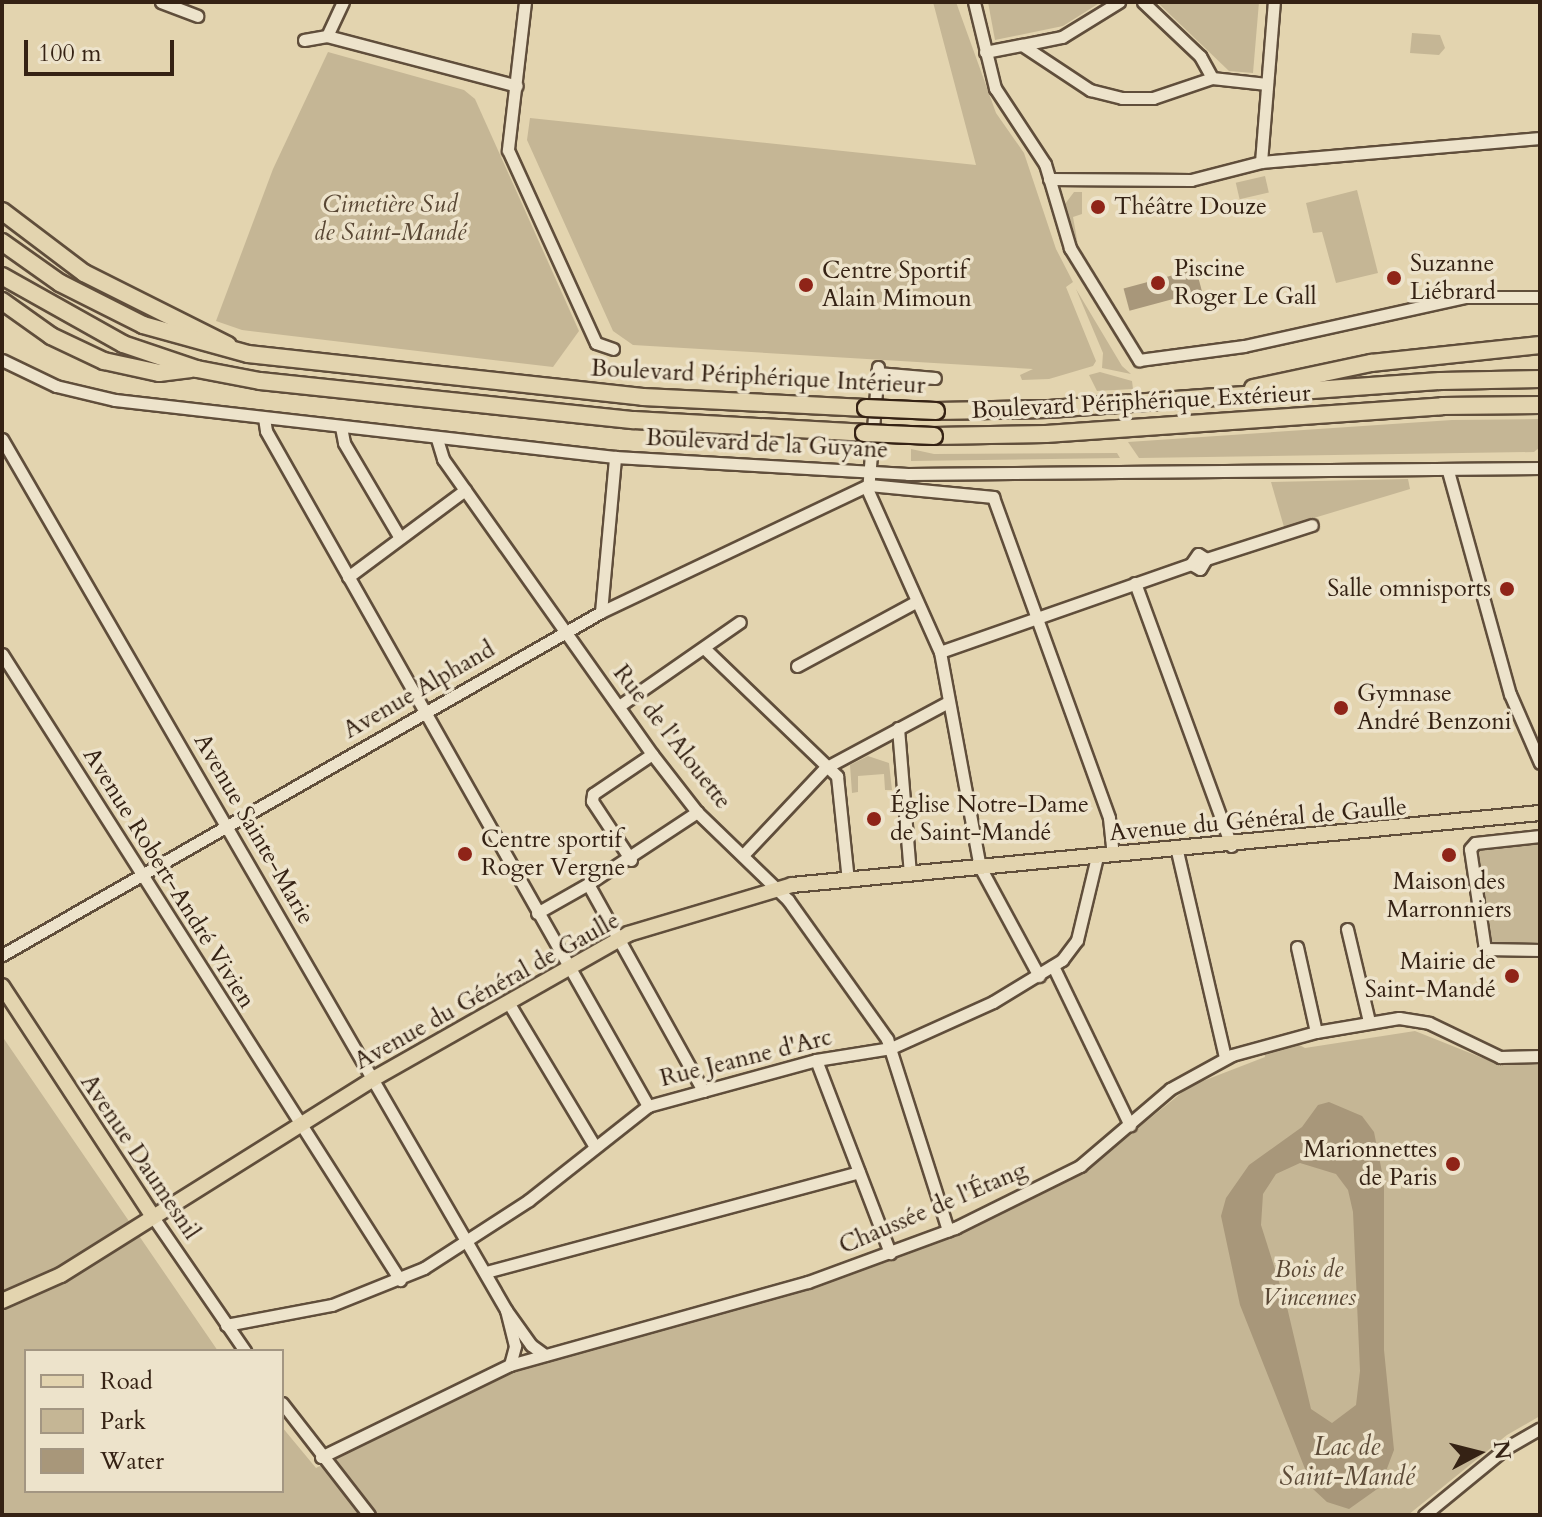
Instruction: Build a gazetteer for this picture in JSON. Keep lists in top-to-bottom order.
{
  "streets": {
    "highway": ["Boulevard Périphérique Intérieur", "Boulevard Périphérique Extérieur"],
    "main road": ["Avenue du Général de Gaulle", "Avenue Daumesnil"],
    "street": [
      "Boulevard de la Guyane",
      "Avenue Alphand",
      "Rue de l'Alouette",
      "Avenue Sainte-Marie",
      "Avenue Robert-André Vivien",
      "Rue Jeanne d'Arc",
      "Chaussée de l'Étang"
    ]
  },
  "crossings": [
    ["Boulevard de la Guyane", "Rue de l'Alouette"],
    ["Avenue Alphand", "Rue de l'Alouette"],
    ["Avenue Alphand", "Avenue Sainte-Marie"],
    ["Avenue Alphand", "Avenue Robert-André Vivien"],
    ["Rue de l'Alouette", "Avenue du Général de Gaulle"],
    ["Rue de l'Alouette", "Rue Jeanne d'Arc"],
    ["Rue de l'Alouette", "Chaussée de l'Étang"],
    ["Avenue du Général de Gaulle", "Avenue Sainte-Marie"],
    ["Avenue du Général de Gaulle", "Avenue Robert-André Vivien"],
    ["Avenue du Général de Gaulle", "Rue Jeanne d'Arc"],
    ["Avenue du Général de Gaulle", "Avenue Daumesnil"],
    ["Avenue Sainte-Marie", "Rue Jeanne d'Arc"],
    ["Avenue Robert-André Vivien", "Rue Jeanne d'Arc"],
    ["Rue Jeanne d'Arc", "Avenue Daumesnil"]
  ],
  "water": ["Lac de Saint-Mandé"],
  "parks": ["Cimetière Sud de Saint-Mandé", "Bois de Vincennes"],
  "places": [
    "Théâtre Douze",
    "Suzanne Liébrard",
    "Piscine Roger Le Gall",
    "Centre Sportif Alain Mimoun",
    "Salle omnisports",
    "Gymnase André Benzoni",
    "Église Notre-Dame de Saint-Mandé",
    "Centre sportif Roger Vergne",
    "Maison des Marronniers",
    "Mairie de Saint-Mandé",
    "Marionnettes de Paris"
  ],
  "legend": ["Road", "Park", "Water"],
  "scale_bar": "100 m",
  "north": "right"
}
